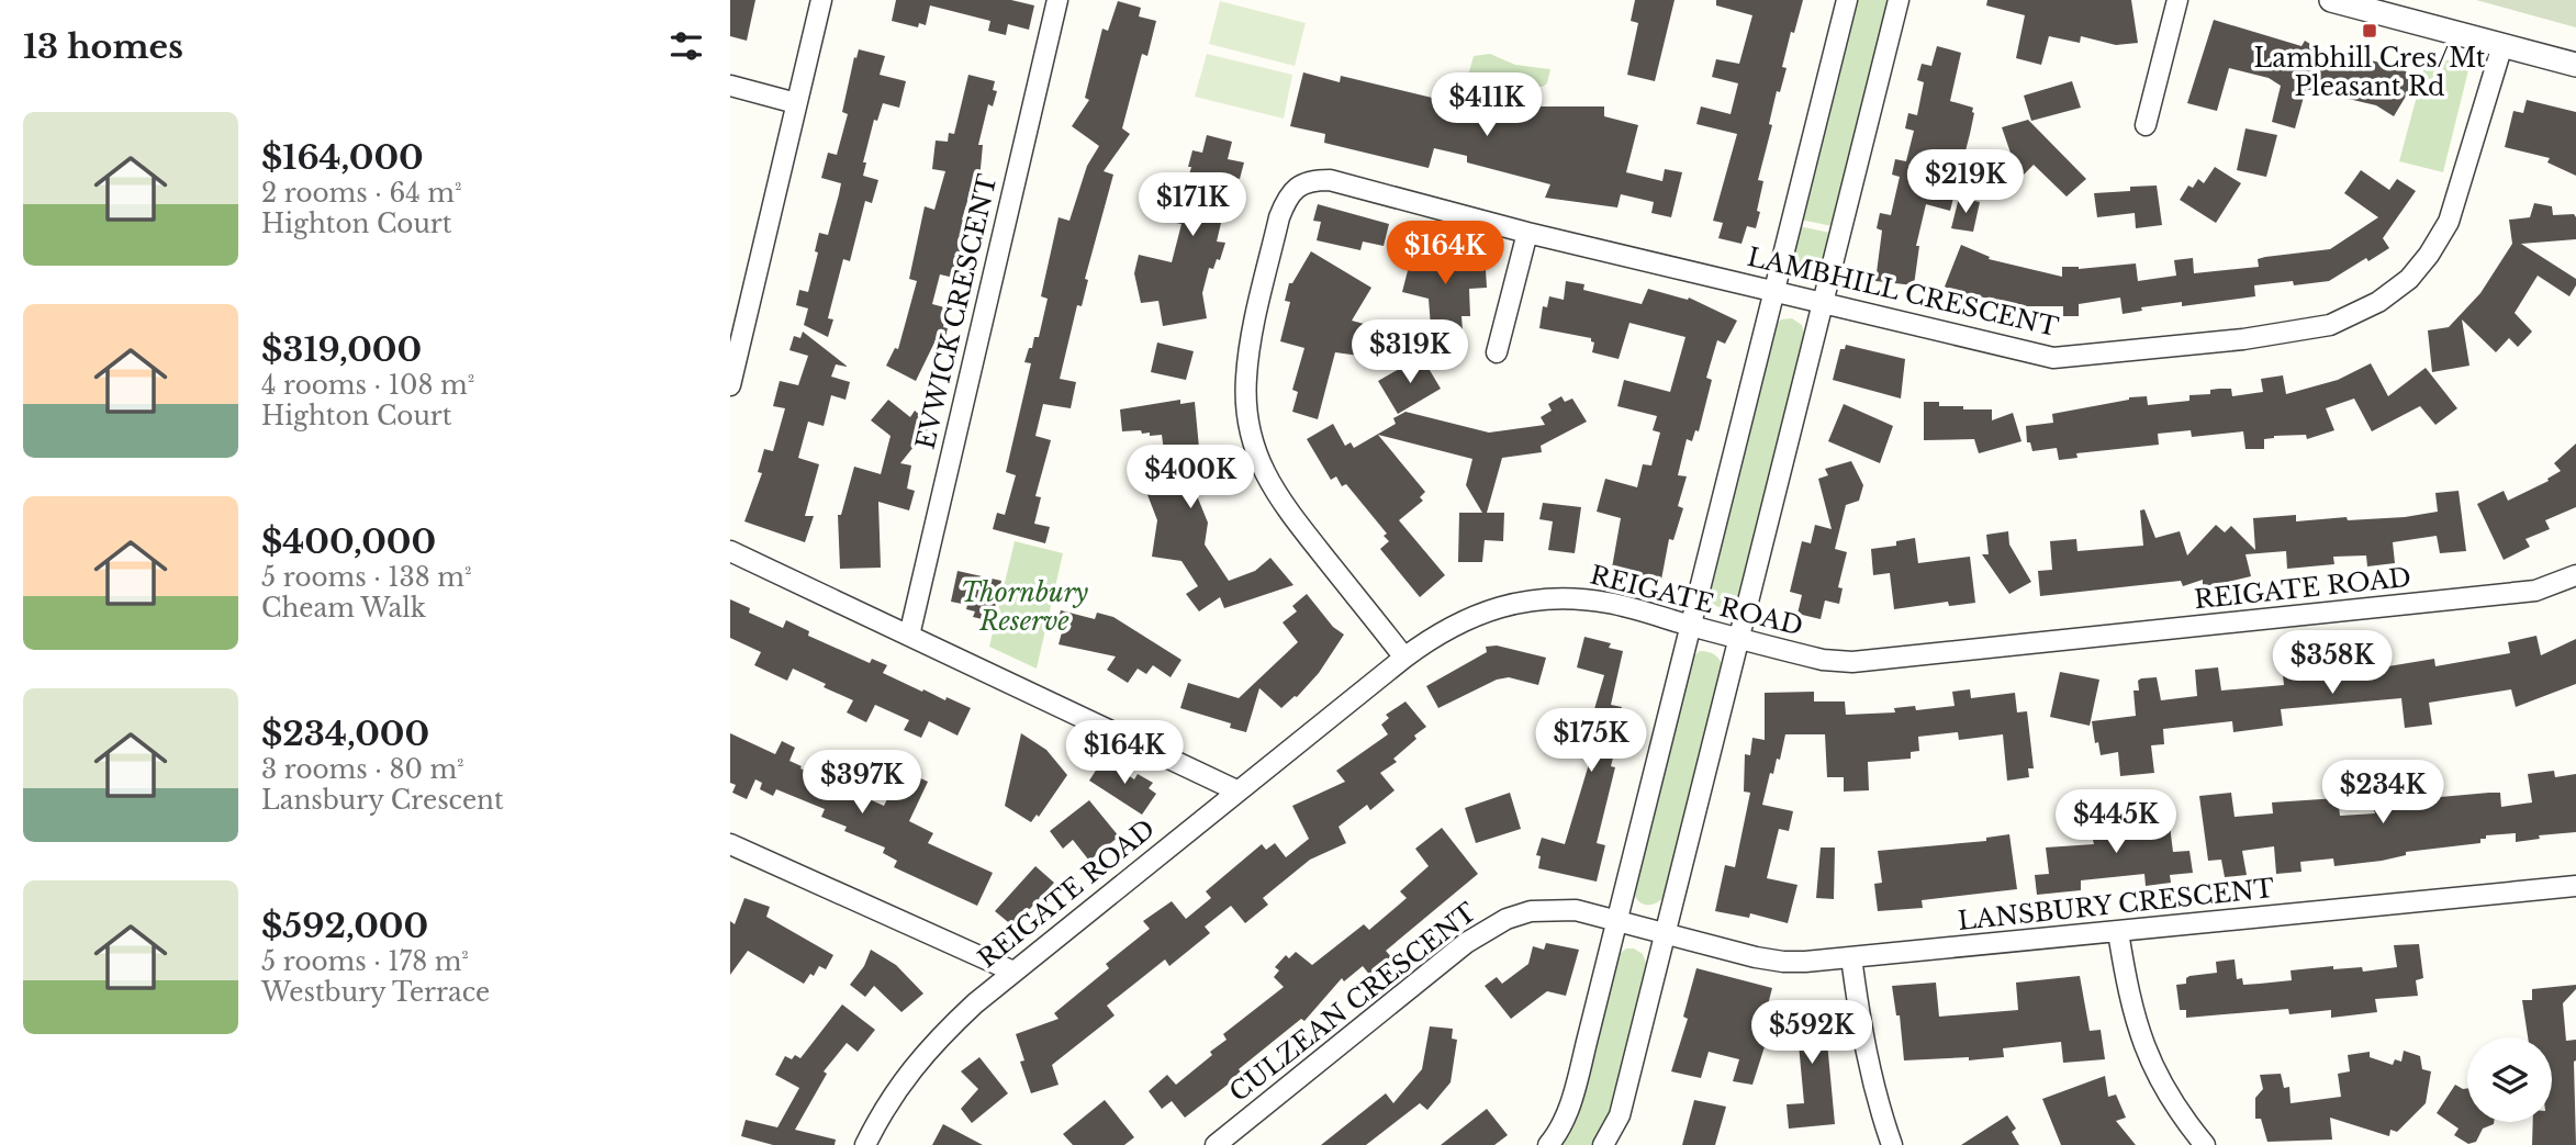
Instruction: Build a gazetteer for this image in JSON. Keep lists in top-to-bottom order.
{
  "streets": {
    "street": [
      "LAMBHILL CRESCENT",
      "EVWICK CRESCENT",
      "REIGATE ROAD",
      "LANSBURY CRESCENT",
      "CULZEAN CRESCENT"
    ]
  },
  "crossings": [
    ["LAMBHILL CRESCENT", "REIGATE ROAD"],
    ["LANSBURY CRESCENT", "CULZEAN CRESCENT"]
  ],
  "parks": ["Thornbury Reserve"],
  "places": {
    "transit": ["Lambhill Cres/Mt Pleasant Rd"]
  },
  "page": {
    "heading": "13 homes",
    "price": [
      "$411K",
      "$219K",
      "$171K",
      "$164K",
      "$319K",
      "$400K",
      "$358K",
      "$175K",
      "$164K",
      "$397K",
      "$234K",
      "$445K",
      "$592K"
    ],
    "list": [
      {
        "name": "$164,000",
        "note": "2 rooms · 64 m² · Highton Court"
      },
      {
        "name": "$319,000",
        "note": "4 rooms · 108 m² · Highton Court"
      },
      {
        "name": "$400,000",
        "note": "5 rooms · 138 m² · Cheam Walk"
      },
      {
        "name": "$234,000",
        "note": "3 rooms · 80 m² · Lansbury Crescent"
      },
      {
        "name": "$592,000",
        "note": "5 rooms · 178 m² · Westbury Terrace"
      }
    ]
  }
}
